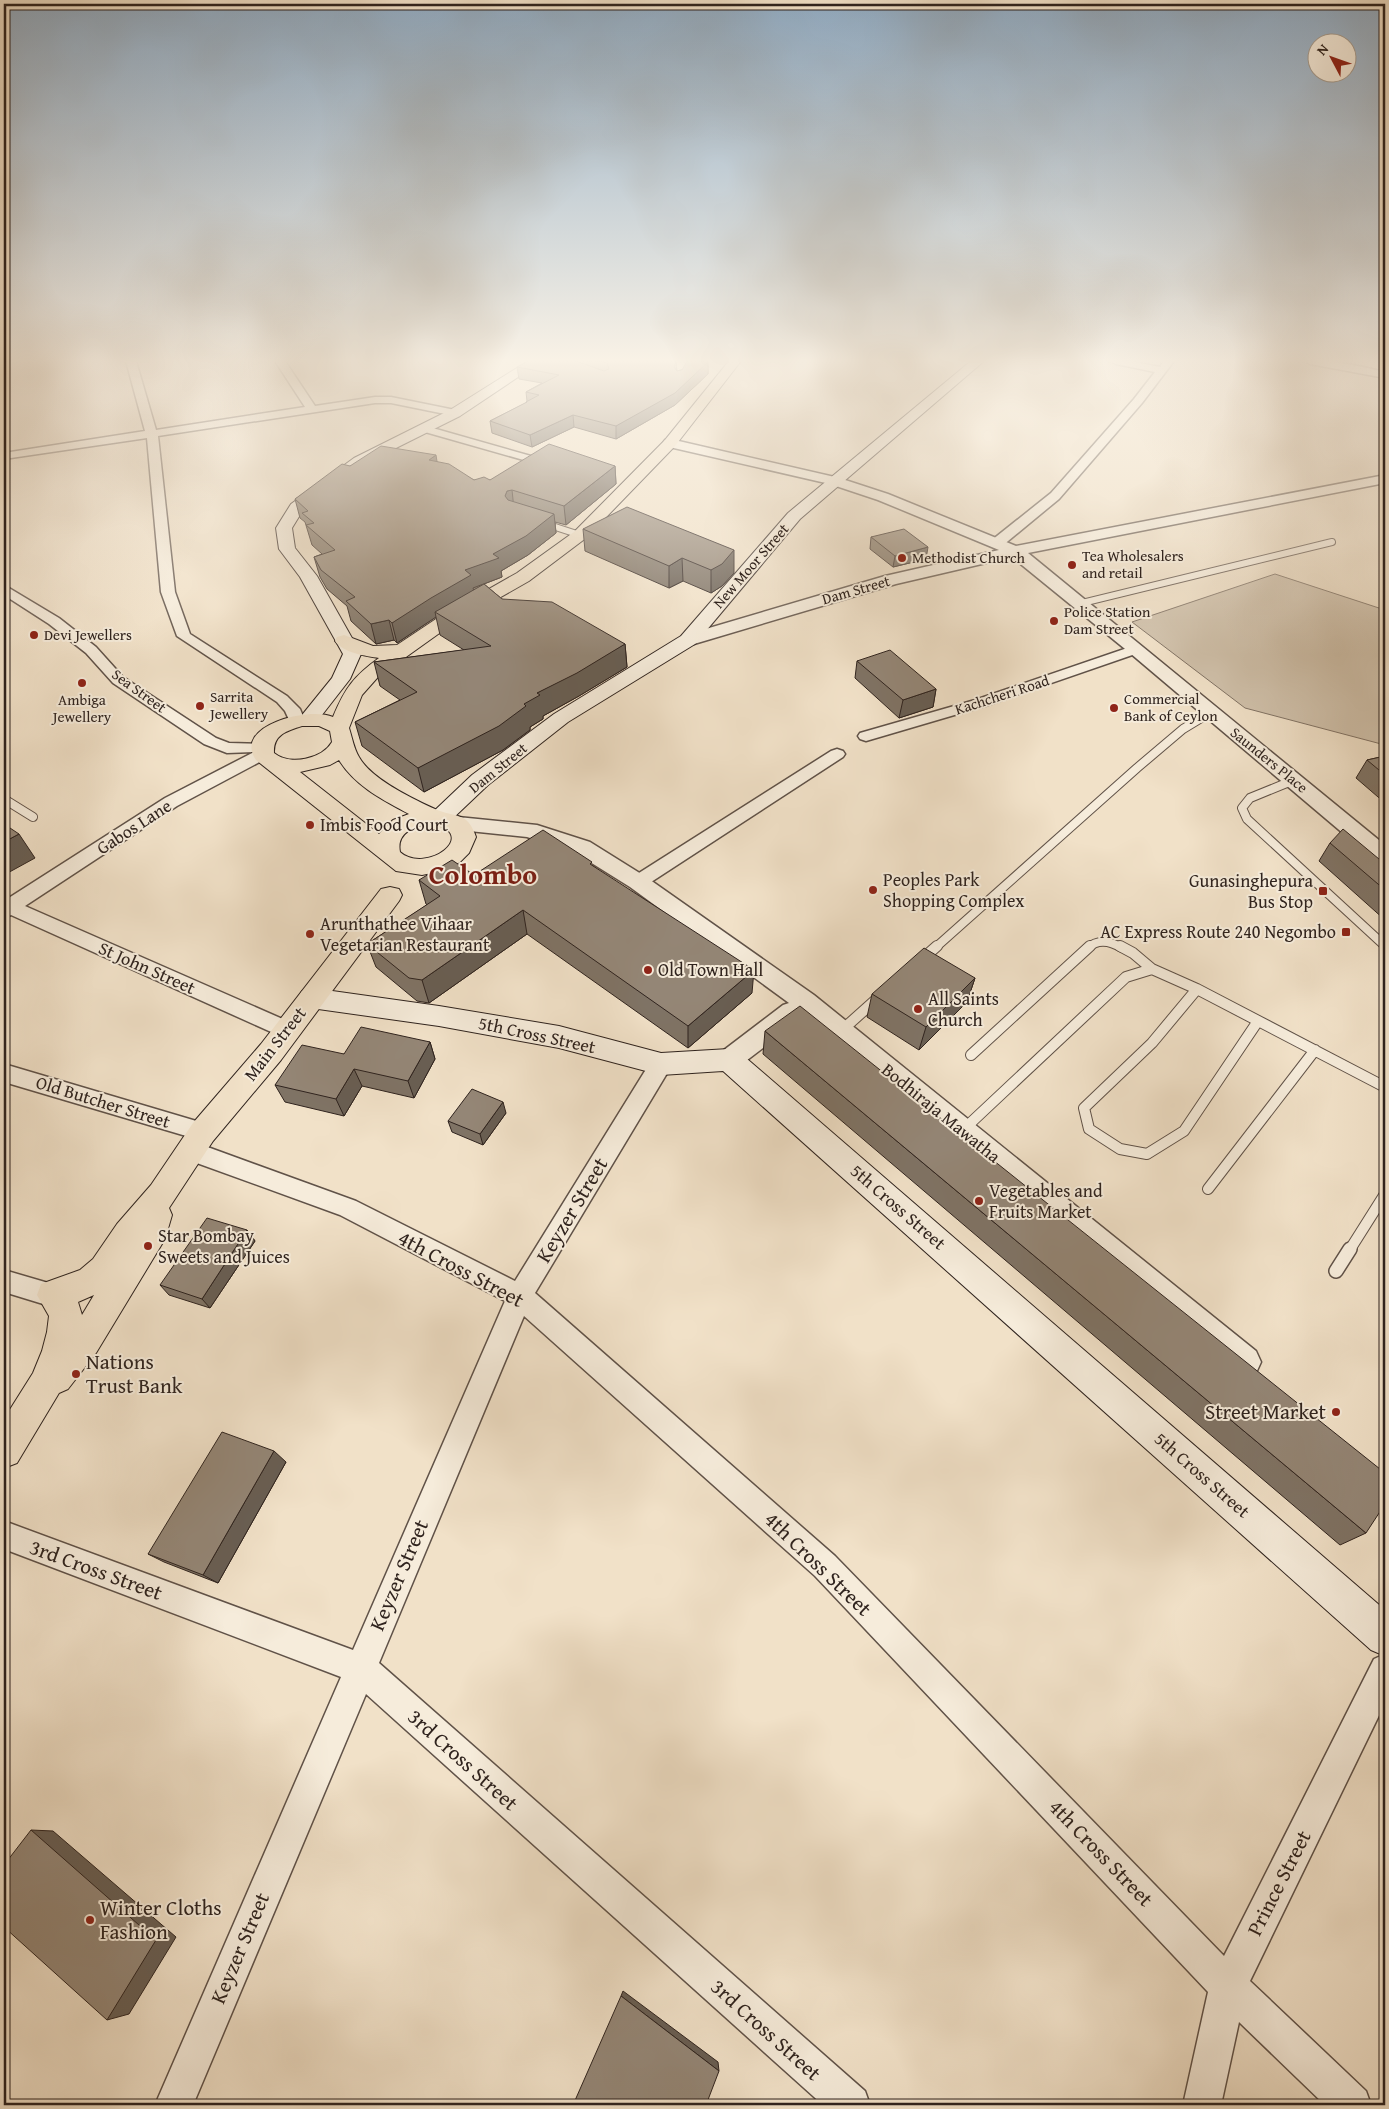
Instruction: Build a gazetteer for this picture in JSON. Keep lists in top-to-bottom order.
{
  "streets": {
    "main road": [
      "New Moor Street",
      "Dam Street",
      "5th Cross Street",
      "Main Street"
    ],
    "street": [
      "Sea Street",
      "Kachcheri Road",
      "Saunders Place",
      "Gabos Lane",
      "St John Street",
      "Old Butcher Street",
      "Bodhiraja Mawatha",
      "Keyzer Street",
      "4th Cross Street",
      "3rd Cross Street",
      "Prince Street"
    ]
  },
  "crossings": [
    ["New Moor Street", "Dam Street"],
    ["New Moor Street", "Saunders Place"],
    ["Dam Street", "Saunders Place"],
    ["Dam Street", "Bodhiraja Mawatha"],
    ["Sea Street", "Gabos Lane"],
    ["Kachcheri Road", "Saunders Place"],
    ["Gabos Lane", "St John Street"],
    ["St John Street", "Main Street"],
    ["5th Cross Street", "Main Street"],
    ["5th Cross Street", "Keyzer Street"],
    ["Main Street", "Old Butcher Street"],
    ["Main Street", "4th Cross Street"],
    ["Old Butcher Street", "4th Cross Street"],
    ["Keyzer Street", "4th Cross Street"],
    ["Keyzer Street", "3rd Cross Street"],
    ["4th Cross Street", "Prince Street"]
  ],
  "districts": ["Colombo"],
  "places": {
    "other": [
      "Methodist Church",
      "Tea Wholesalers and retail",
      "Police Station Dam Street",
      "Devi Jewellers",
      "Ambiga Jewellery",
      "Sarrita Jewellery",
      "Commercial Bank of Ceylon",
      "Imbis Food Court",
      "Peoples Park Shopping Complex",
      "Arunthathee Vihaar Vegetarian Restaurant",
      "Old Town Hall",
      "All Saints Church",
      "Vegetables and Fruits Market",
      "Star Bombay Sweets and Juices",
      "Nations Trust Bank",
      "Street Market",
      "Winter Cloths Fashion"
    ],
    "transit": ["Gunasinghepura Bus Stop", "AC Express Route 240 Negombo"]
  },
  "north": "top left"
}
